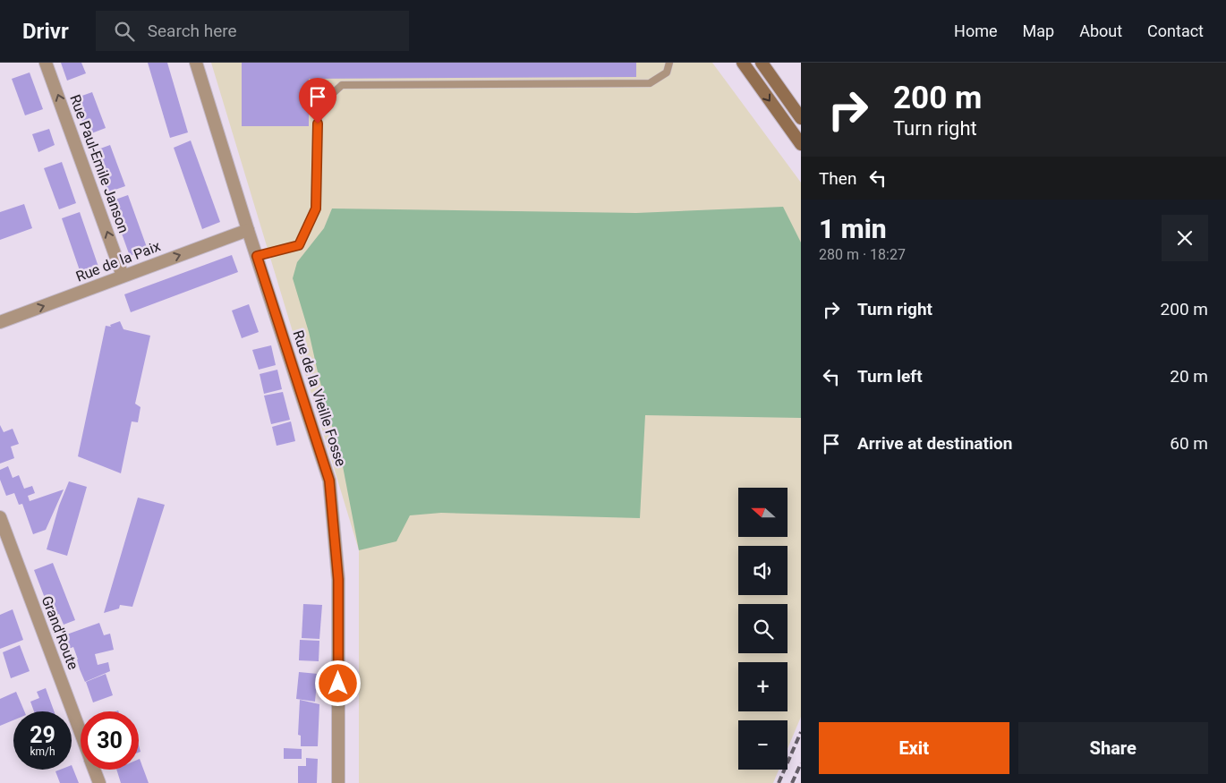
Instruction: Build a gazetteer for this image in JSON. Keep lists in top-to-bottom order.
{
  "streets": {
    "street": [
      "Rue Paul-Emile Janson",
      "Rue de la Paix",
      "Rue de la Vieille Fosse",
      "Grand'Route"
    ]
  },
  "crossings": [
    ["Rue Paul-Emile Janson", "Rue de la Paix"],
    ["Rue de la Paix", "Rue de la Vieille Fosse"]
  ],
  "one_way": ["Rue Paul-Emile Janson", "Rue de la Paix"],
  "north": "left",
  "page": {
    "header": "Drivr",
    "search": "Search here",
    "nav": [
      "Home",
      "Map",
      "About",
      "Contact"
    ],
    "turn": ["200 m", "Turn right"],
    "then": "Then",
    "heading": ["1 min", "280 m · 18:27"],
    "list": [
      {
        "name": "Turn right",
        "value": "200 m"
      },
      {
        "name": "Turn left",
        "value": "20 m"
      },
      {
        "name": "Arrive at destination",
        "value": "60 m"
      }
    ],
    "map_buttons": ["+", "−"],
    "speed": "29 km/h",
    "limit": "30",
    "buttons": ["Exit", "Share"]
  }
}
